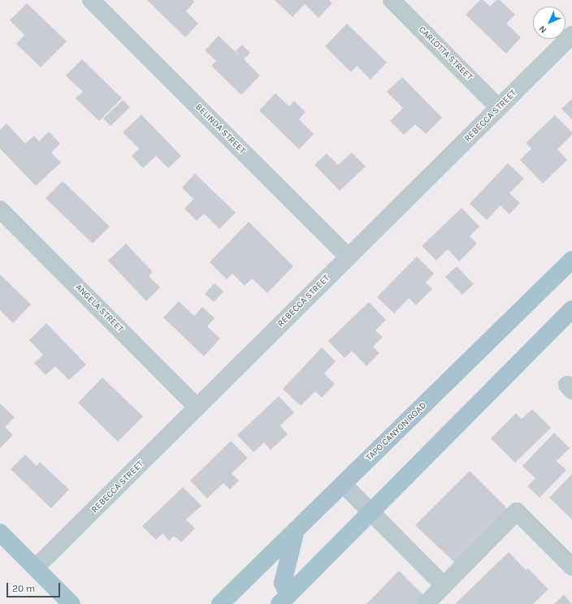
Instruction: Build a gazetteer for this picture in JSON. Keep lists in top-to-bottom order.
{
  "streets": {
    "main road": ["TAPO CANYON ROAD"],
    "street": [
      "CARLOTTA STREET",
      "REBECCA STREET",
      "BELINDA STREET",
      "ANGELA STREET"
    ]
  },
  "crossings": [
    ["CARLOTTA STREET", "REBECCA STREET"],
    ["REBECCA STREET", "BELINDA STREET"],
    ["REBECCA STREET", "ANGELA STREET"]
  ],
  "scale_bar": "20 m",
  "north": "bottom left"
}
